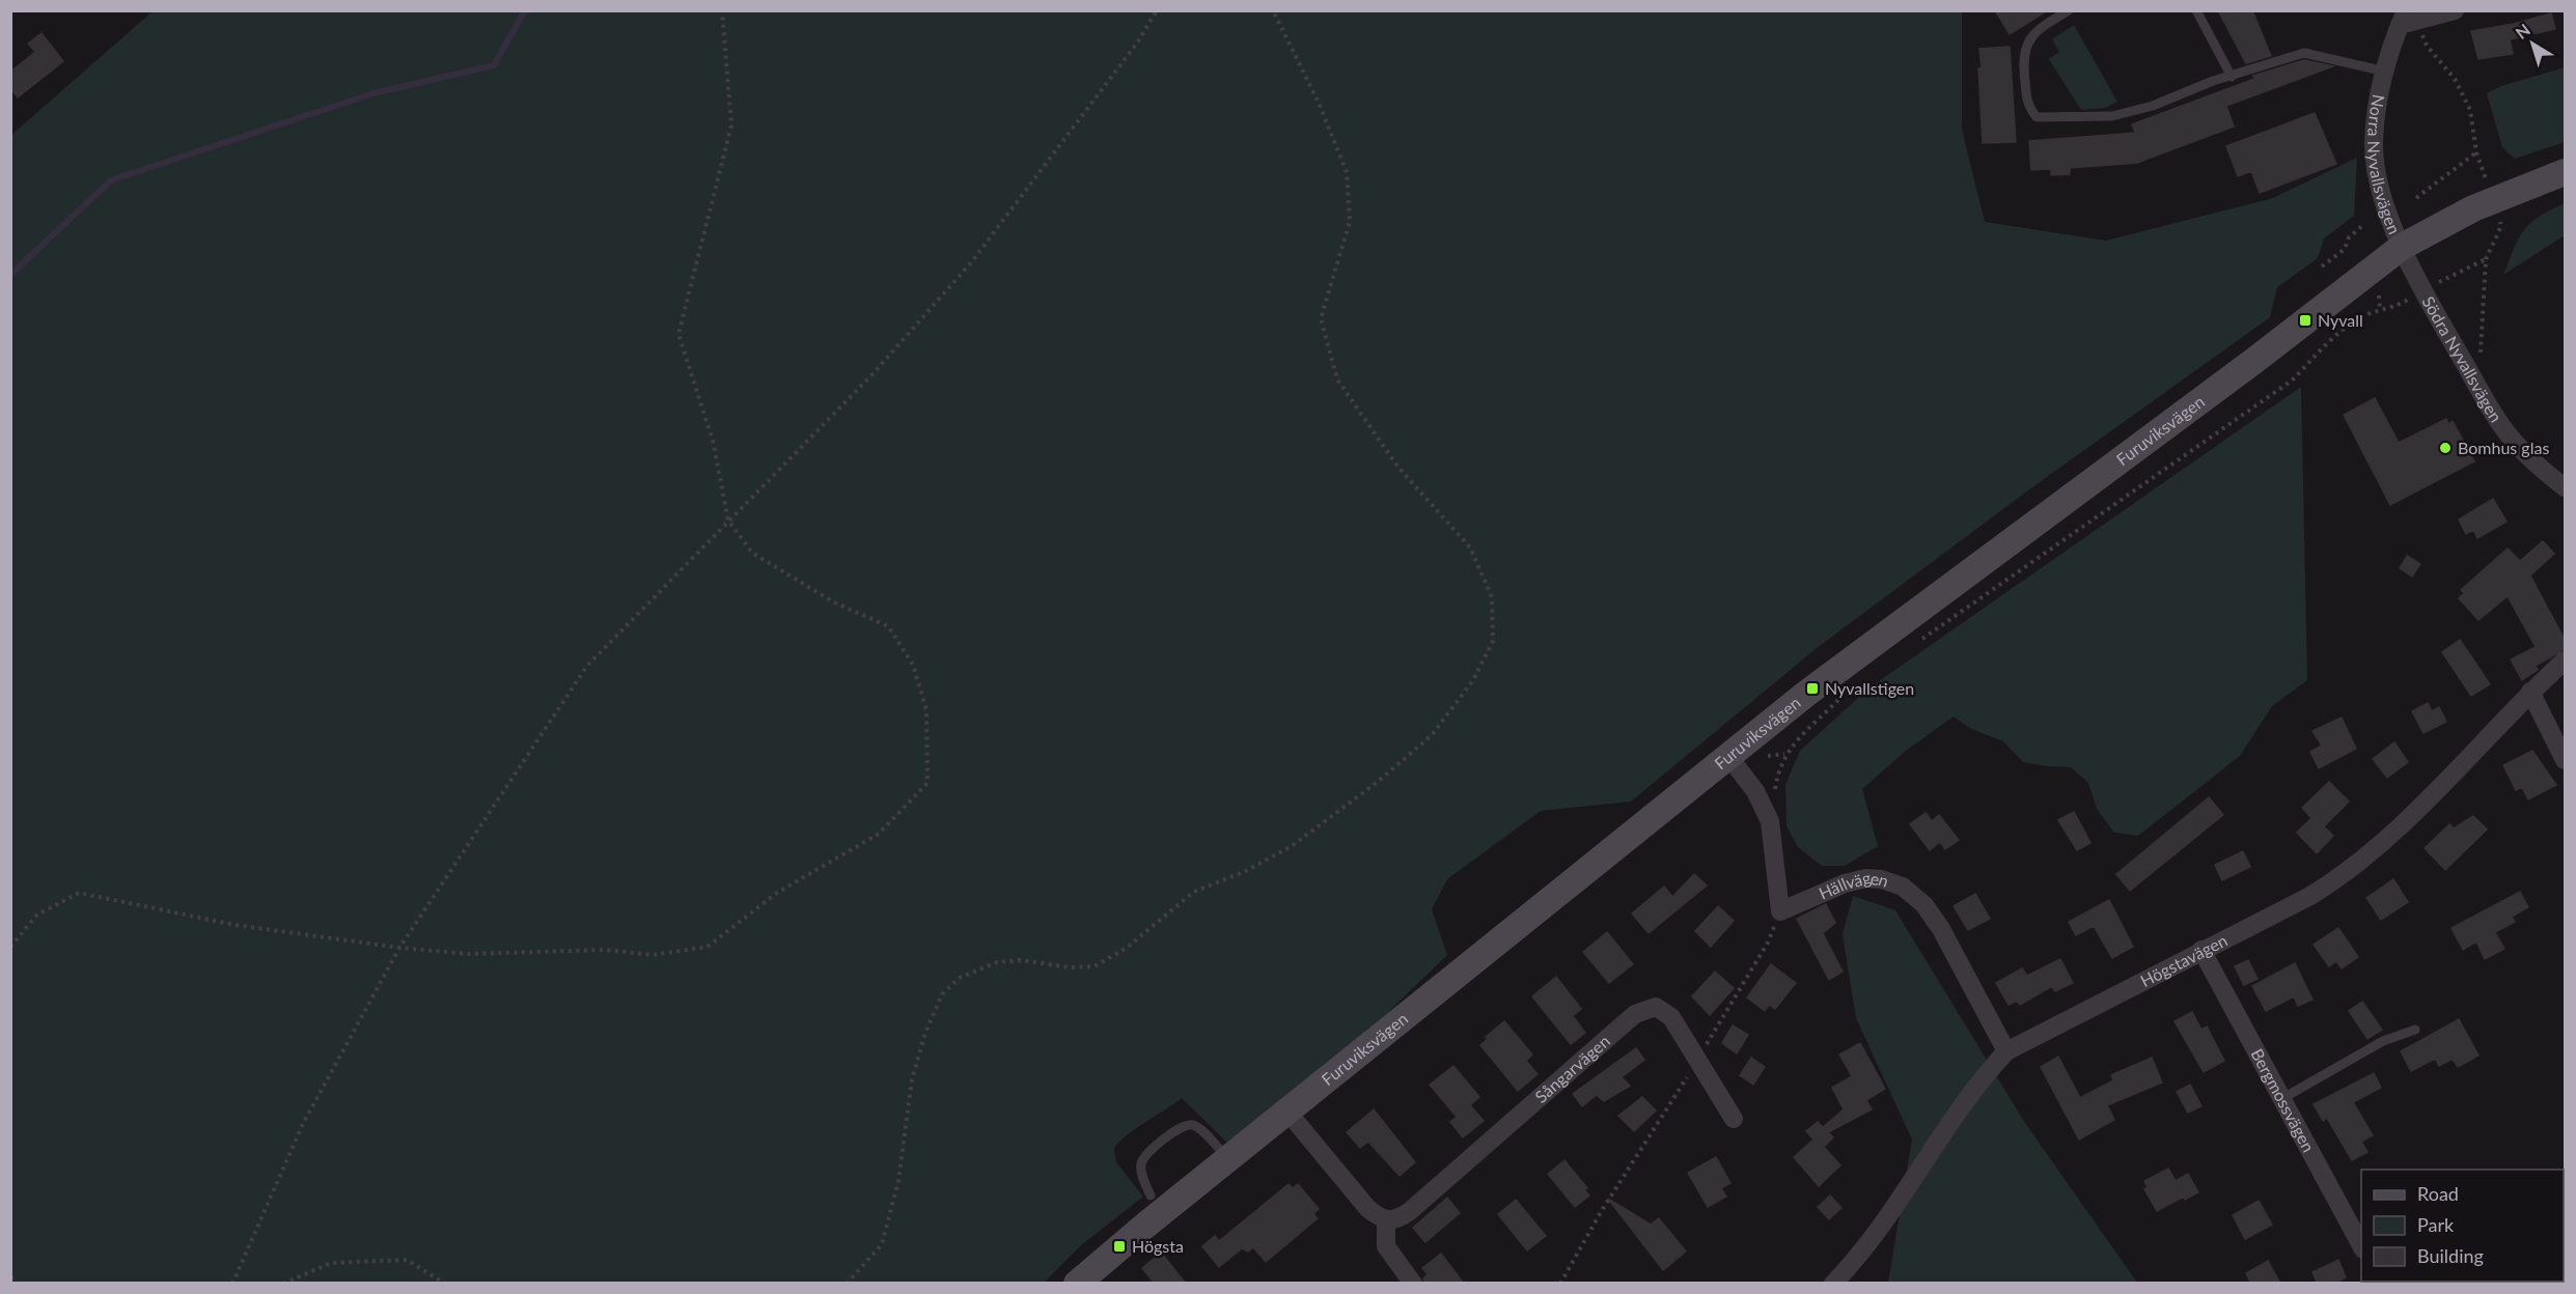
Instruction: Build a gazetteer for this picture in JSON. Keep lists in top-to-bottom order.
{
  "streets": {
    "main road": ["Furuviksvägen"],
    "street": [
      "Norra Nyvallsvägen",
      "Södra Nyvallsvägen",
      "Hällvägen",
      "Högstavägen",
      "Sångarvägen",
      "Bergmossvägen"
    ]
  },
  "crossings": [
    ["Norra Nyvallsvägen", "Södra Nyvallsvägen"],
    ["Norra Nyvallsvägen", "Furuviksvägen"],
    ["Södra Nyvallsvägen", "Furuviksvägen"],
    ["Hällvägen", "Högstavägen"],
    ["Högstavägen", "Bergmossvägen"]
  ],
  "places": {
    "transit": ["Nyvall", "Nyvallstigen", "Högsta"],
    "other": ["Bomhus glas"]
  },
  "legend": ["Road", "Park", "Building"],
  "north": "top left"
}
